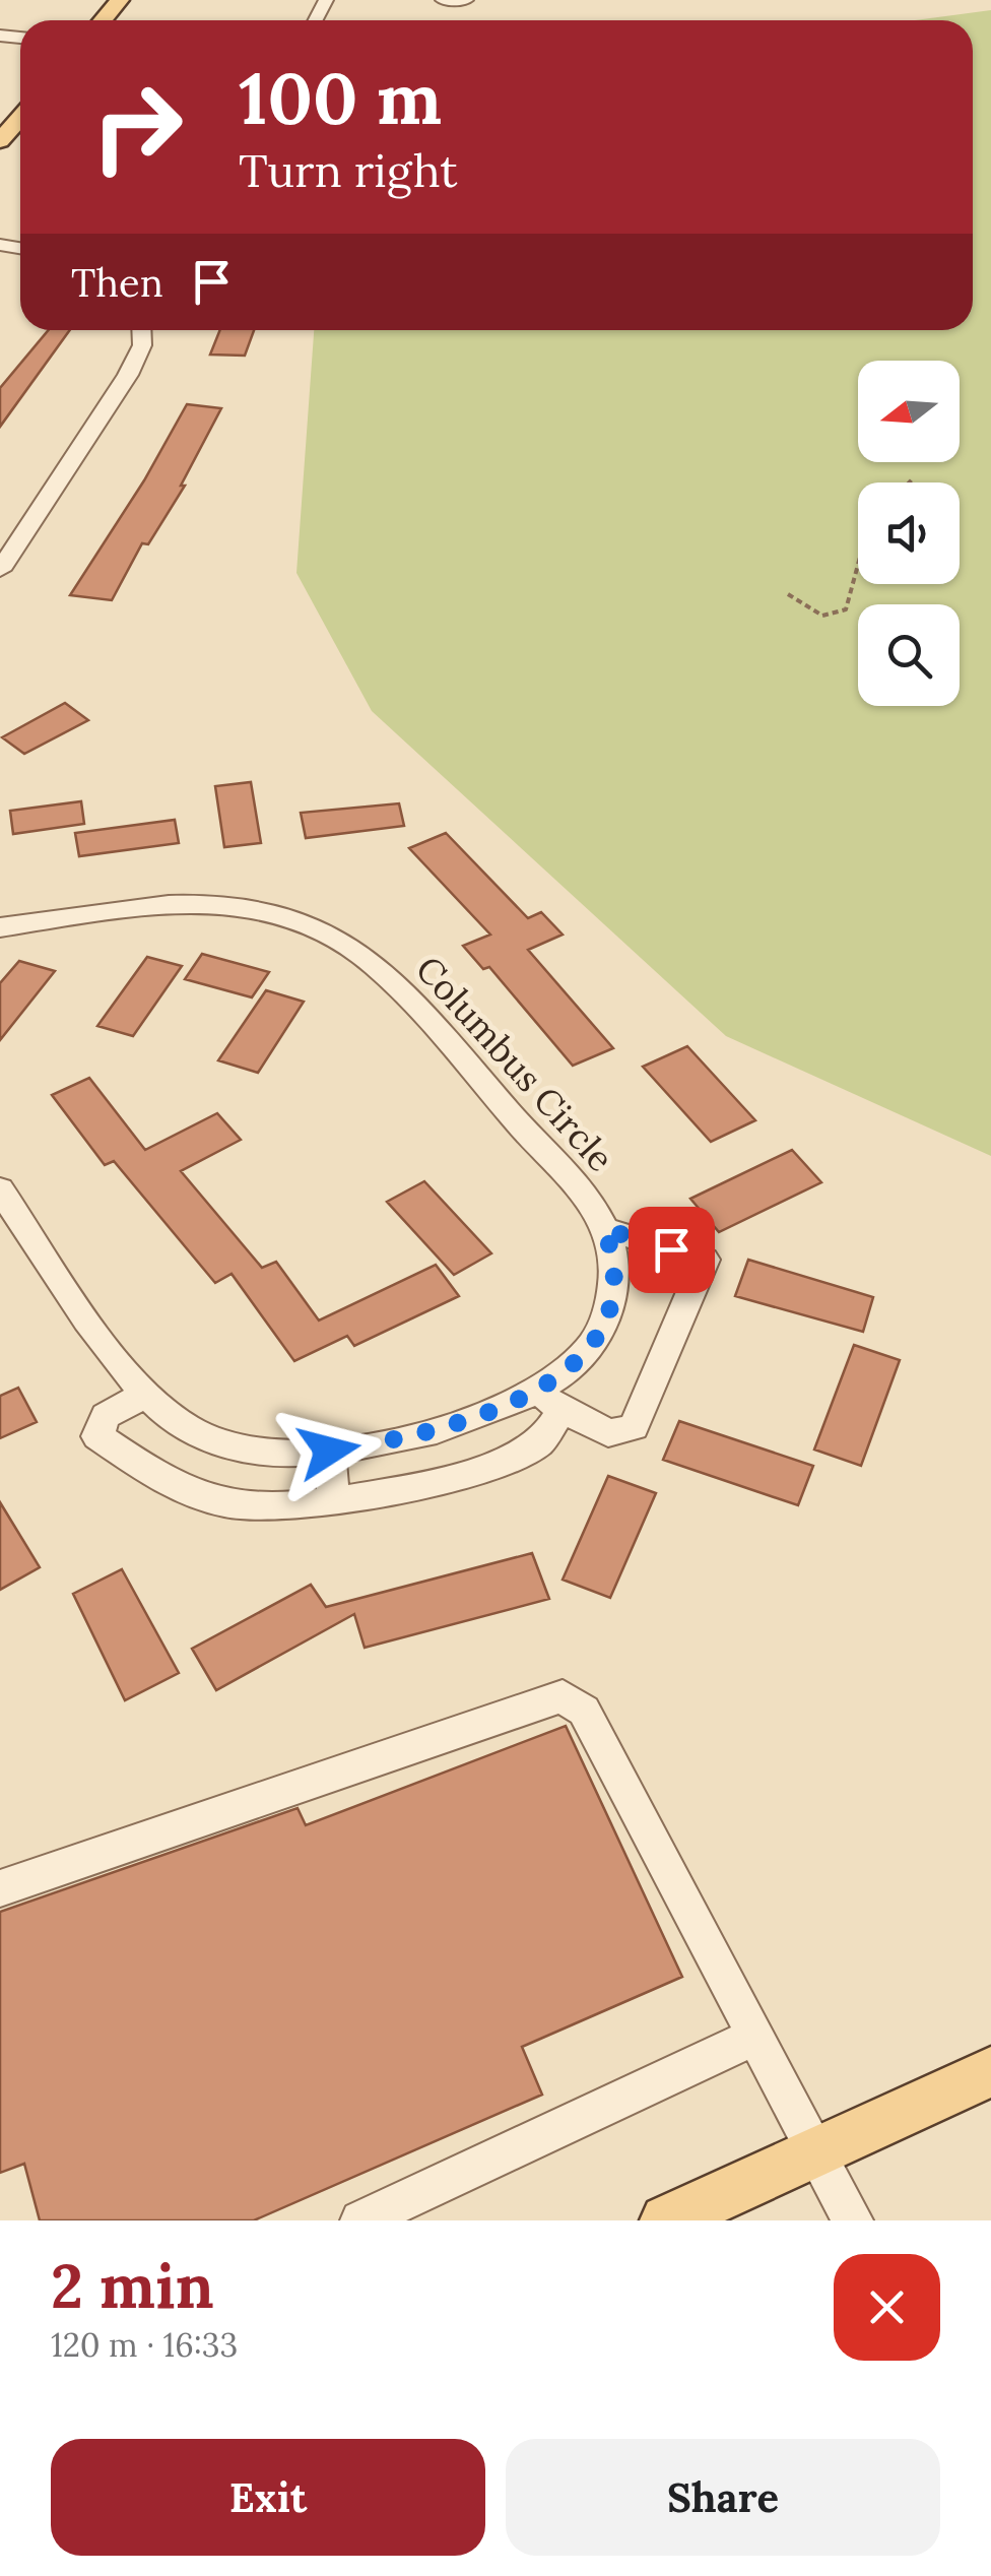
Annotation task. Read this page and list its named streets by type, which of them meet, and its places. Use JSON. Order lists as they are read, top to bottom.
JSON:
{
  "streets": {
    "street": ["Columbus Circle"]
  },
  "north": "left",
  "page": {
    "turn": ["100 m", "Turn right"],
    "then": "Then",
    "heading": ["2 min", "120 m · 16:33"],
    "buttons": ["Exit", "Share"]
  }
}
